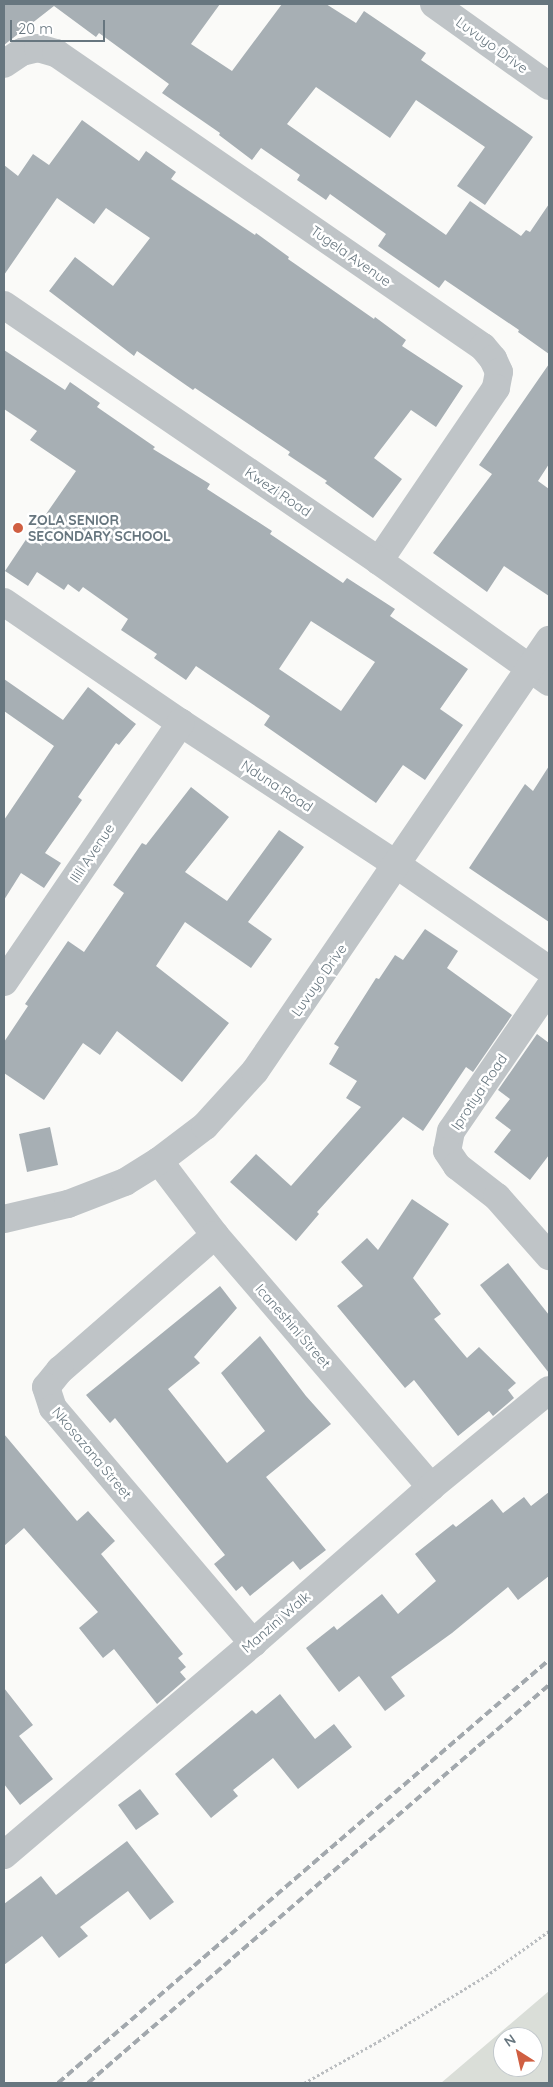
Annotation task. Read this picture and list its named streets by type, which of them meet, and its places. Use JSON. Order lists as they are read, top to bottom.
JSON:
{
  "streets": {
    "street": [
      "Luvuyo Drive",
      "Tugela Avenue",
      "Kwezi Road",
      "Nduna Road",
      "Ilili Avenue",
      "Iprotiya Road",
      "Icaneshini Street",
      "Nkosazana Street",
      "Manzini Walk"
    ]
  },
  "crossings": [
    ["Luvuyo Drive", "Kwezi Road"],
    ["Luvuyo Drive", "Nduna Road"],
    ["Luvuyo Drive", "Icaneshini Street"],
    ["Tugela Avenue", "Kwezi Road"],
    ["Nduna Road", "Ilili Avenue"],
    ["Icaneshini Street", "Nkosazana Street"],
    ["Icaneshini Street", "Manzini Walk"],
    ["Nkosazana Street", "Manzini Walk"]
  ],
  "places": ["ZOLA SENIOR SECONDARY SCHOOL"],
  "scale_bar": "20 m",
  "north": "top left"
}
